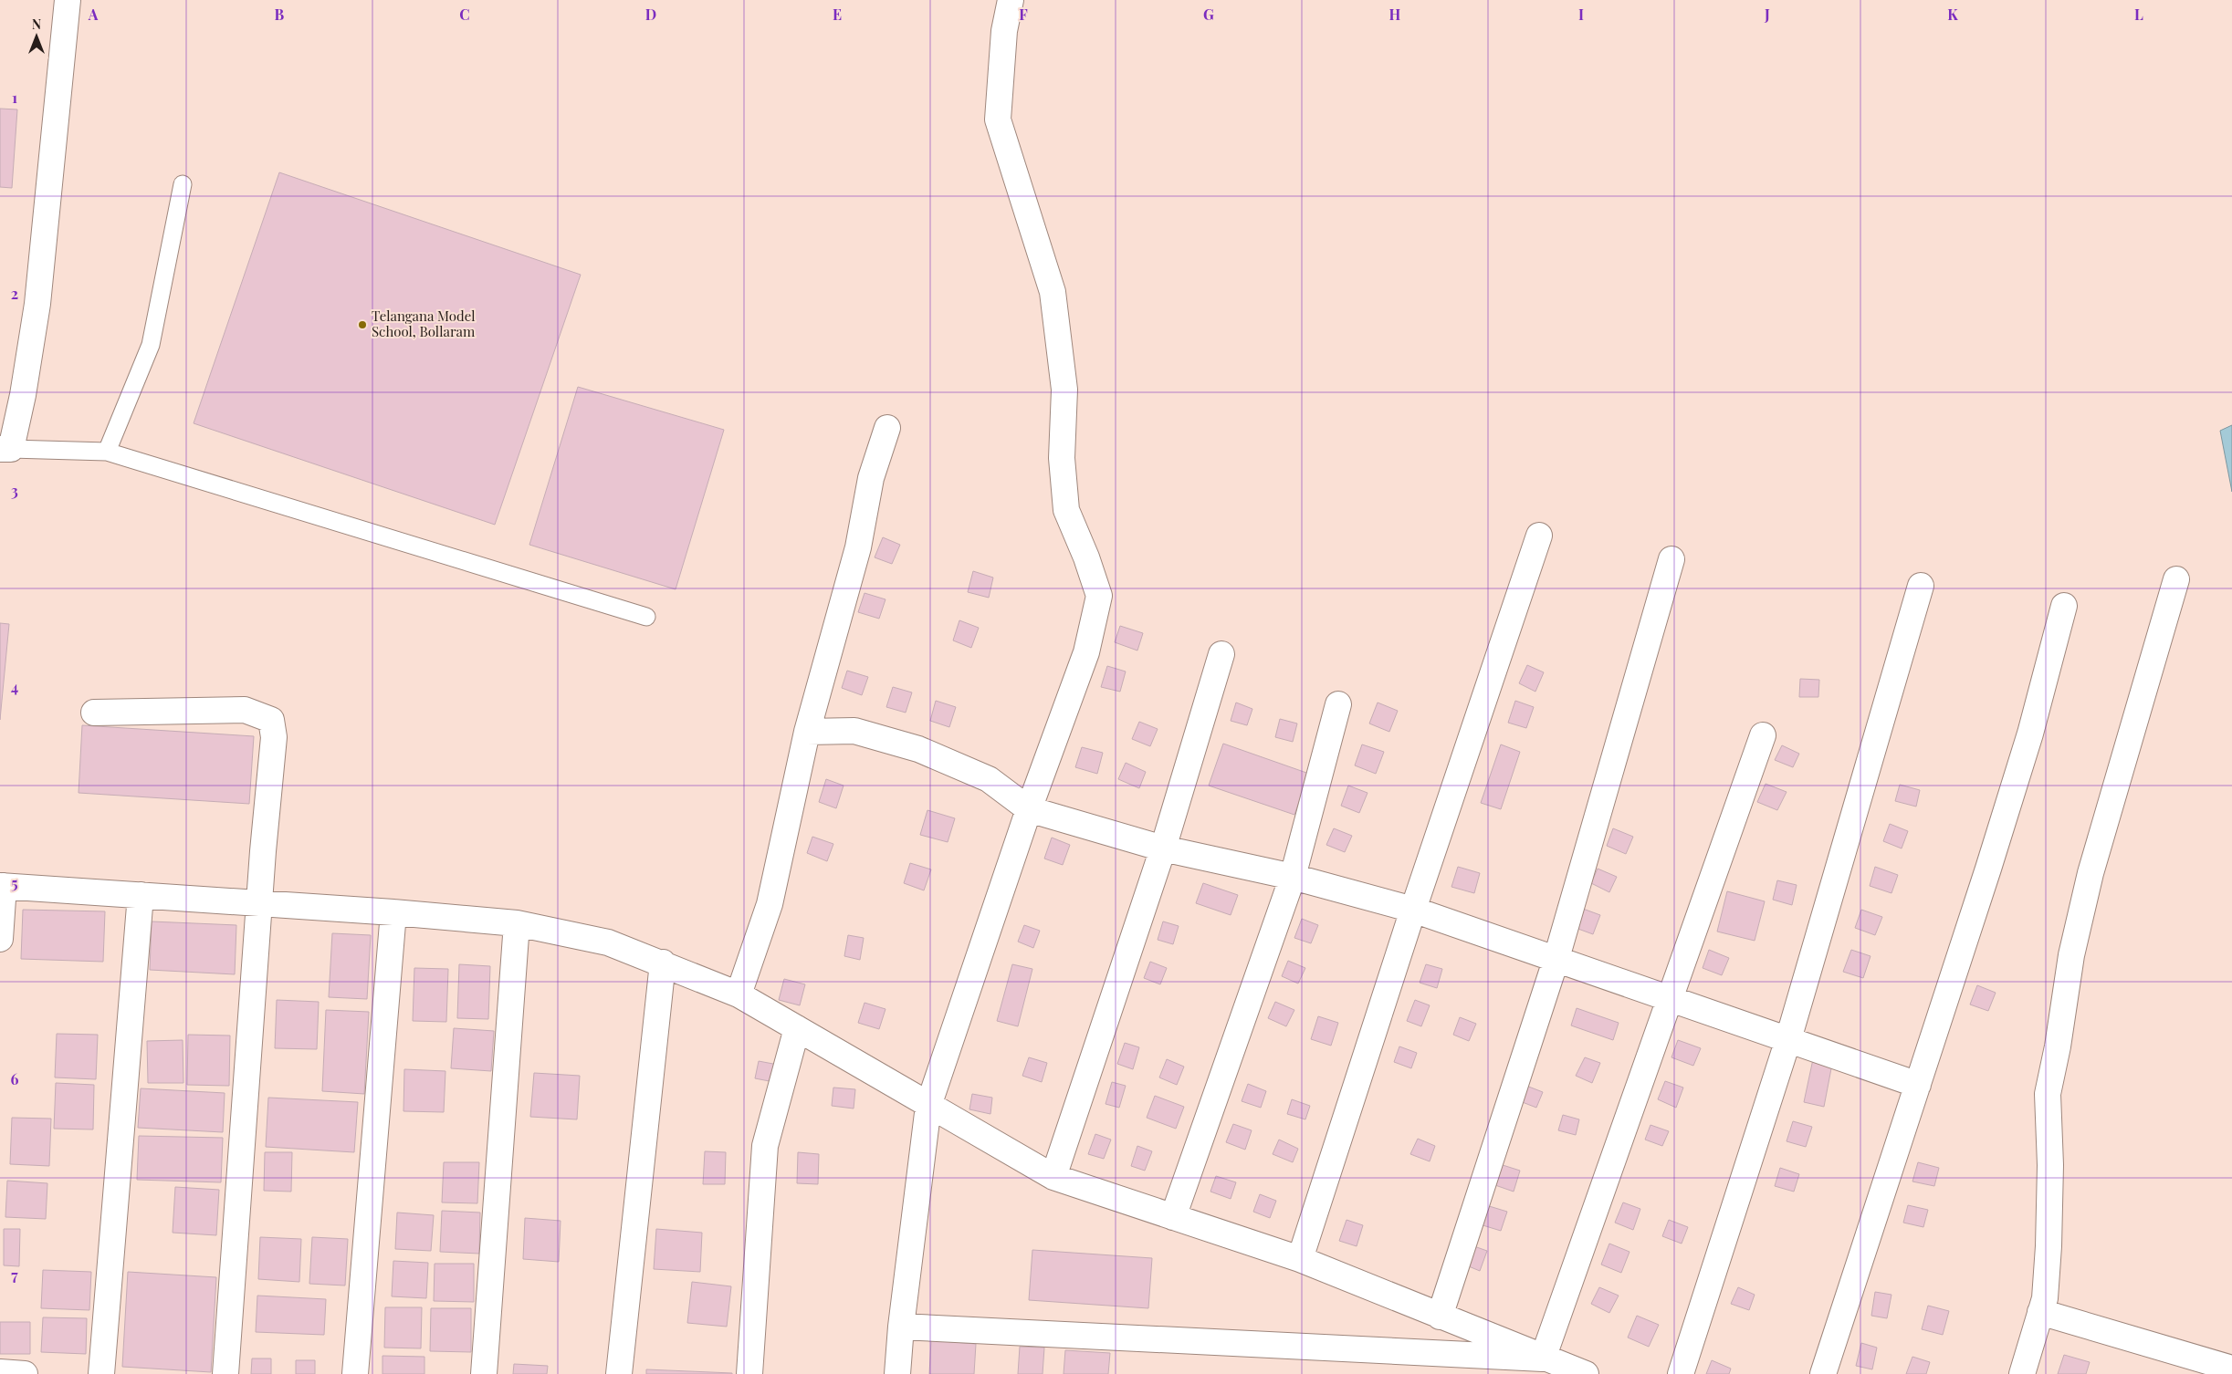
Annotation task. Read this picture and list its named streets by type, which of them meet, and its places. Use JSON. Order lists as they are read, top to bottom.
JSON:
{
  "places": ["Telangana Model School, Bollaram"],
  "north": "top",
  "grid": {
    "columns": [
      "A",
      "B",
      "C",
      "D",
      "E",
      "F",
      "G",
      "H",
      "I",
      "J",
      "K",
      "L"
    ],
    "rows": [
      "1",
      "2",
      "3",
      "4",
      "5",
      "6",
      "7"
    ]
  }
}
